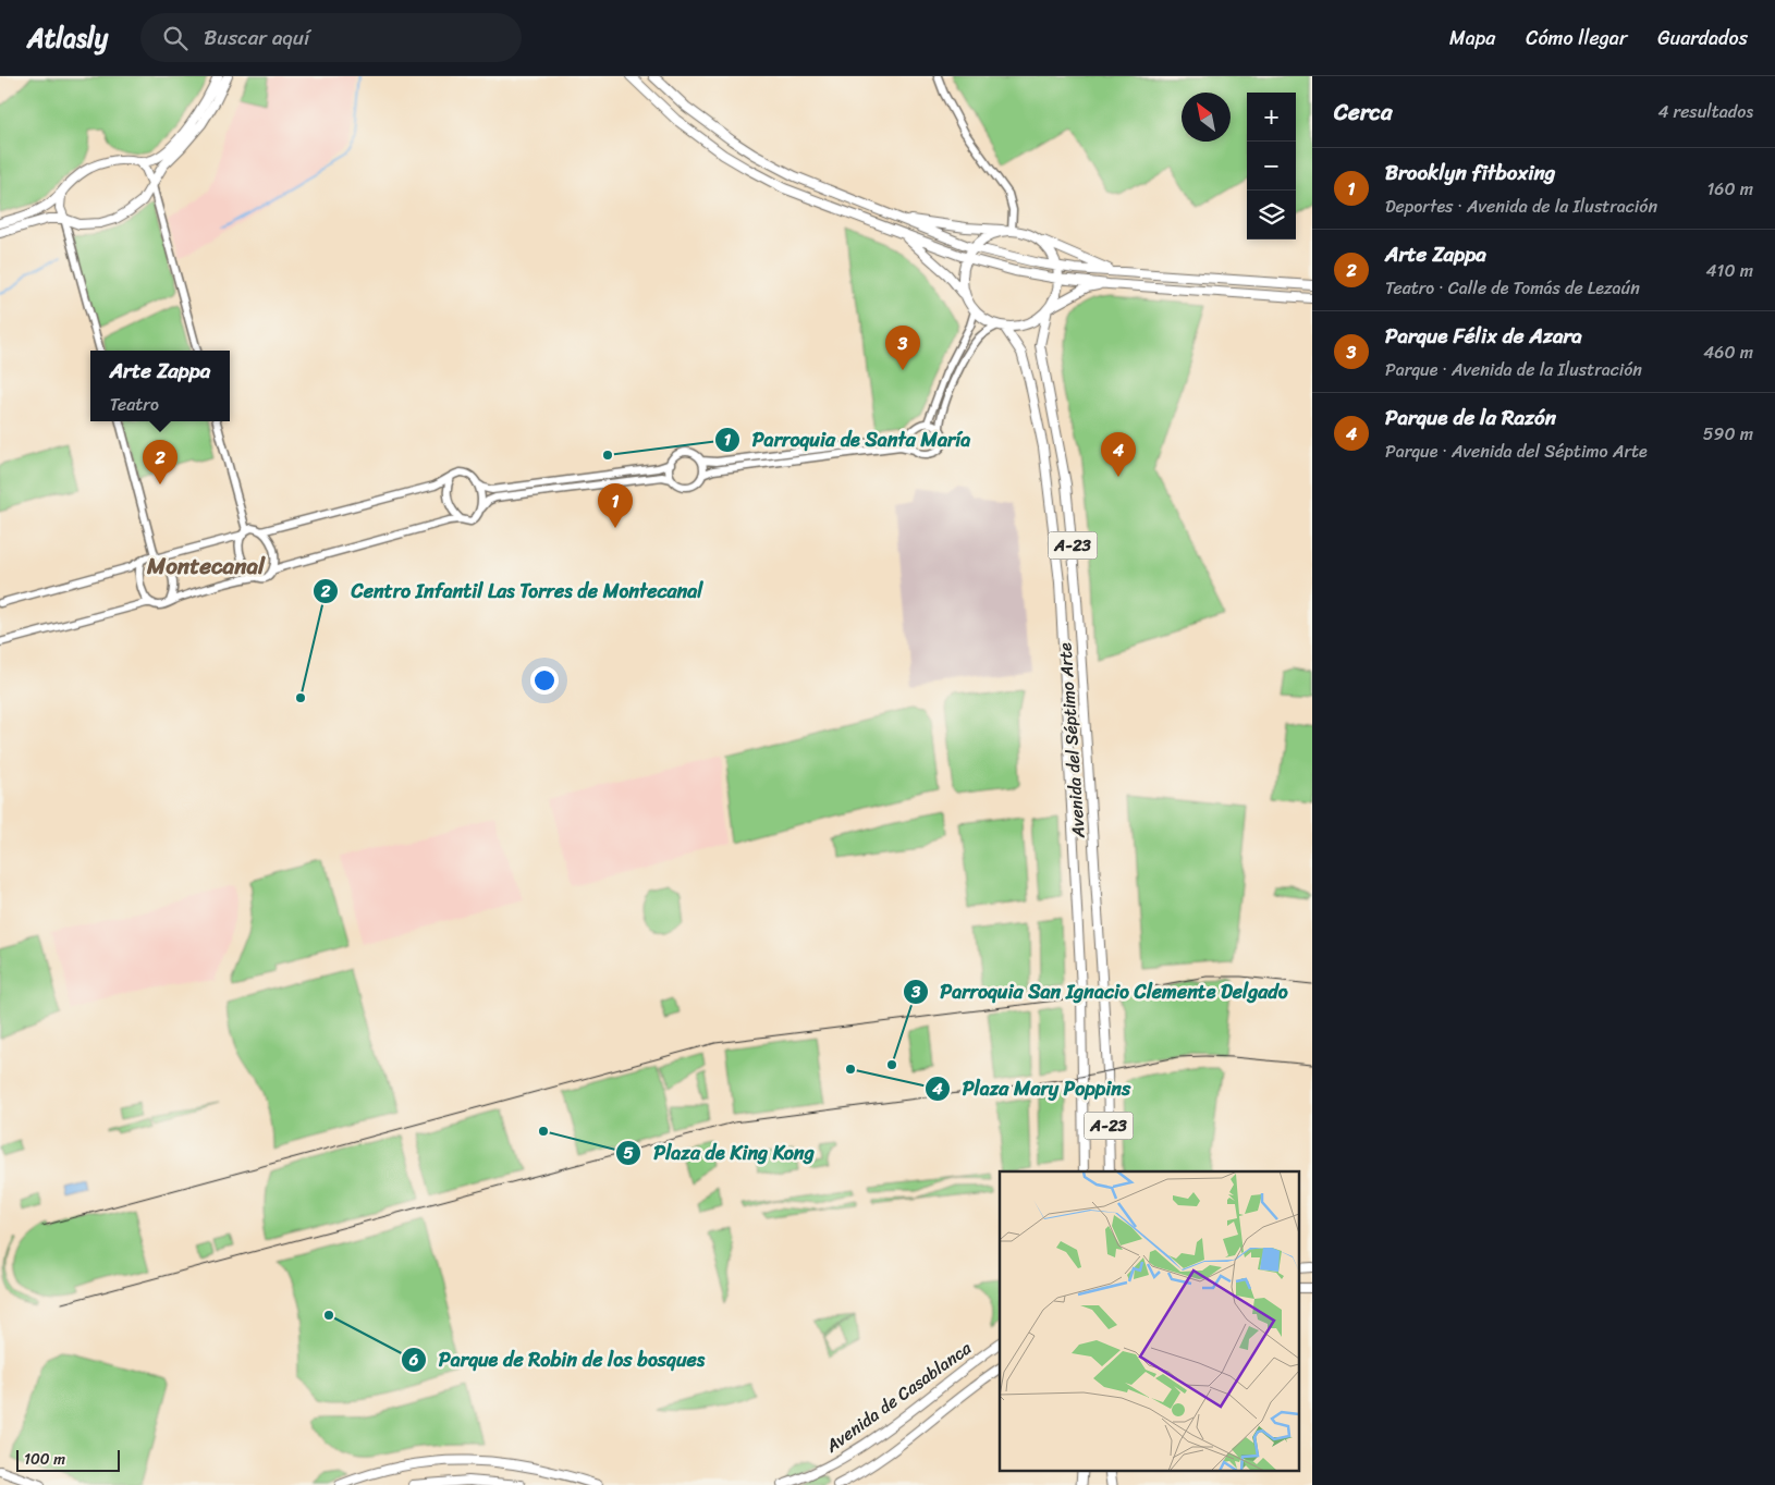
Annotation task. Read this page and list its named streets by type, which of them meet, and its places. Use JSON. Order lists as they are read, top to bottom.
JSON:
{
  "streets": {
    "main road": ["A-23", "Avenida del Séptimo Arte", "Avenida de Casablanca"]
  },
  "districts": ["Montecanal"],
  "places": [
    "Parroquia de Santa María",
    "Centro Infantil Las Torres de Montecanal",
    "Parroquia San Ignacio Clemente Delgado",
    "Plaza Mary Poppins",
    "Plaza de King Kong",
    "Parque de Robin de los bosques"
  ],
  "scale_bar": "100 m",
  "north": "top left",
  "page": {
    "header": "Atlasly",
    "search": "Buscar aquí",
    "nav": ["Mapa", "Cómo llegar", "Guardados"],
    "heading": ["Cerca", "4 resultados"],
    "map_buttons": ["+", "−"],
    "list": [
      {
        "mark": "1",
        "name": "Brooklyn fitboxing",
        "note": "Deportes · Avenida de la Ilustración",
        "value": "160 m"
      },
      {
        "mark": "2",
        "name": "Arte Zappa",
        "note": "Teatro · Calle de Tomás de Lezaún",
        "value": "410 m"
      },
      {
        "mark": "3",
        "name": "Parque Félix de Azara",
        "note": "Parque · Avenida de la Ilustración",
        "value": "460 m"
      },
      {
        "mark": "4",
        "name": "Parque de la Razón",
        "note": "Parque · Avenida del Séptimo Arte",
        "value": "590 m"
      }
    ],
    "pins": [
      "3",
      "4",
      "2",
      "1"
    ],
    "popup": ["Arte Zappa", "Teatro"],
    "scale": "100 m"
  }
}
